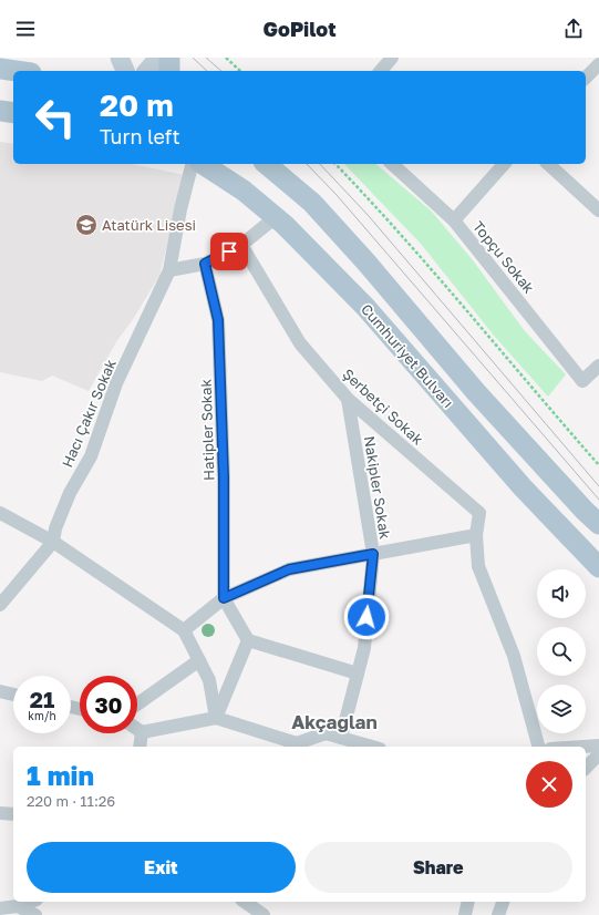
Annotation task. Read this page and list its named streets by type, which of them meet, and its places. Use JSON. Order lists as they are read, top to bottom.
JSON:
{
  "streets": {
    "main road": ["Cumhuriyet Bulvarı"],
    "street": [
      "Topçu Sokak",
      "Şerbetçi Sokak",
      "Hacı Çakır Sokak",
      "Hatipler Sokak",
      "Nakipler Sokak"
    ]
  },
  "crossings": [
    ["Şerbetçi Sokak", "Nakipler Sokak"]
  ],
  "districts": ["Akçağlan"],
  "places": {
    "school or university": ["Atatürk Lisesi"]
  },
  "page": {
    "header": "GoPilot",
    "turn": ["20 m", "Turn left"],
    "speed": "21 km/h",
    "limit": "30",
    "heading": ["1 min", "220 m · 11:26"],
    "buttons": ["Exit", "Share"]
  }
}
